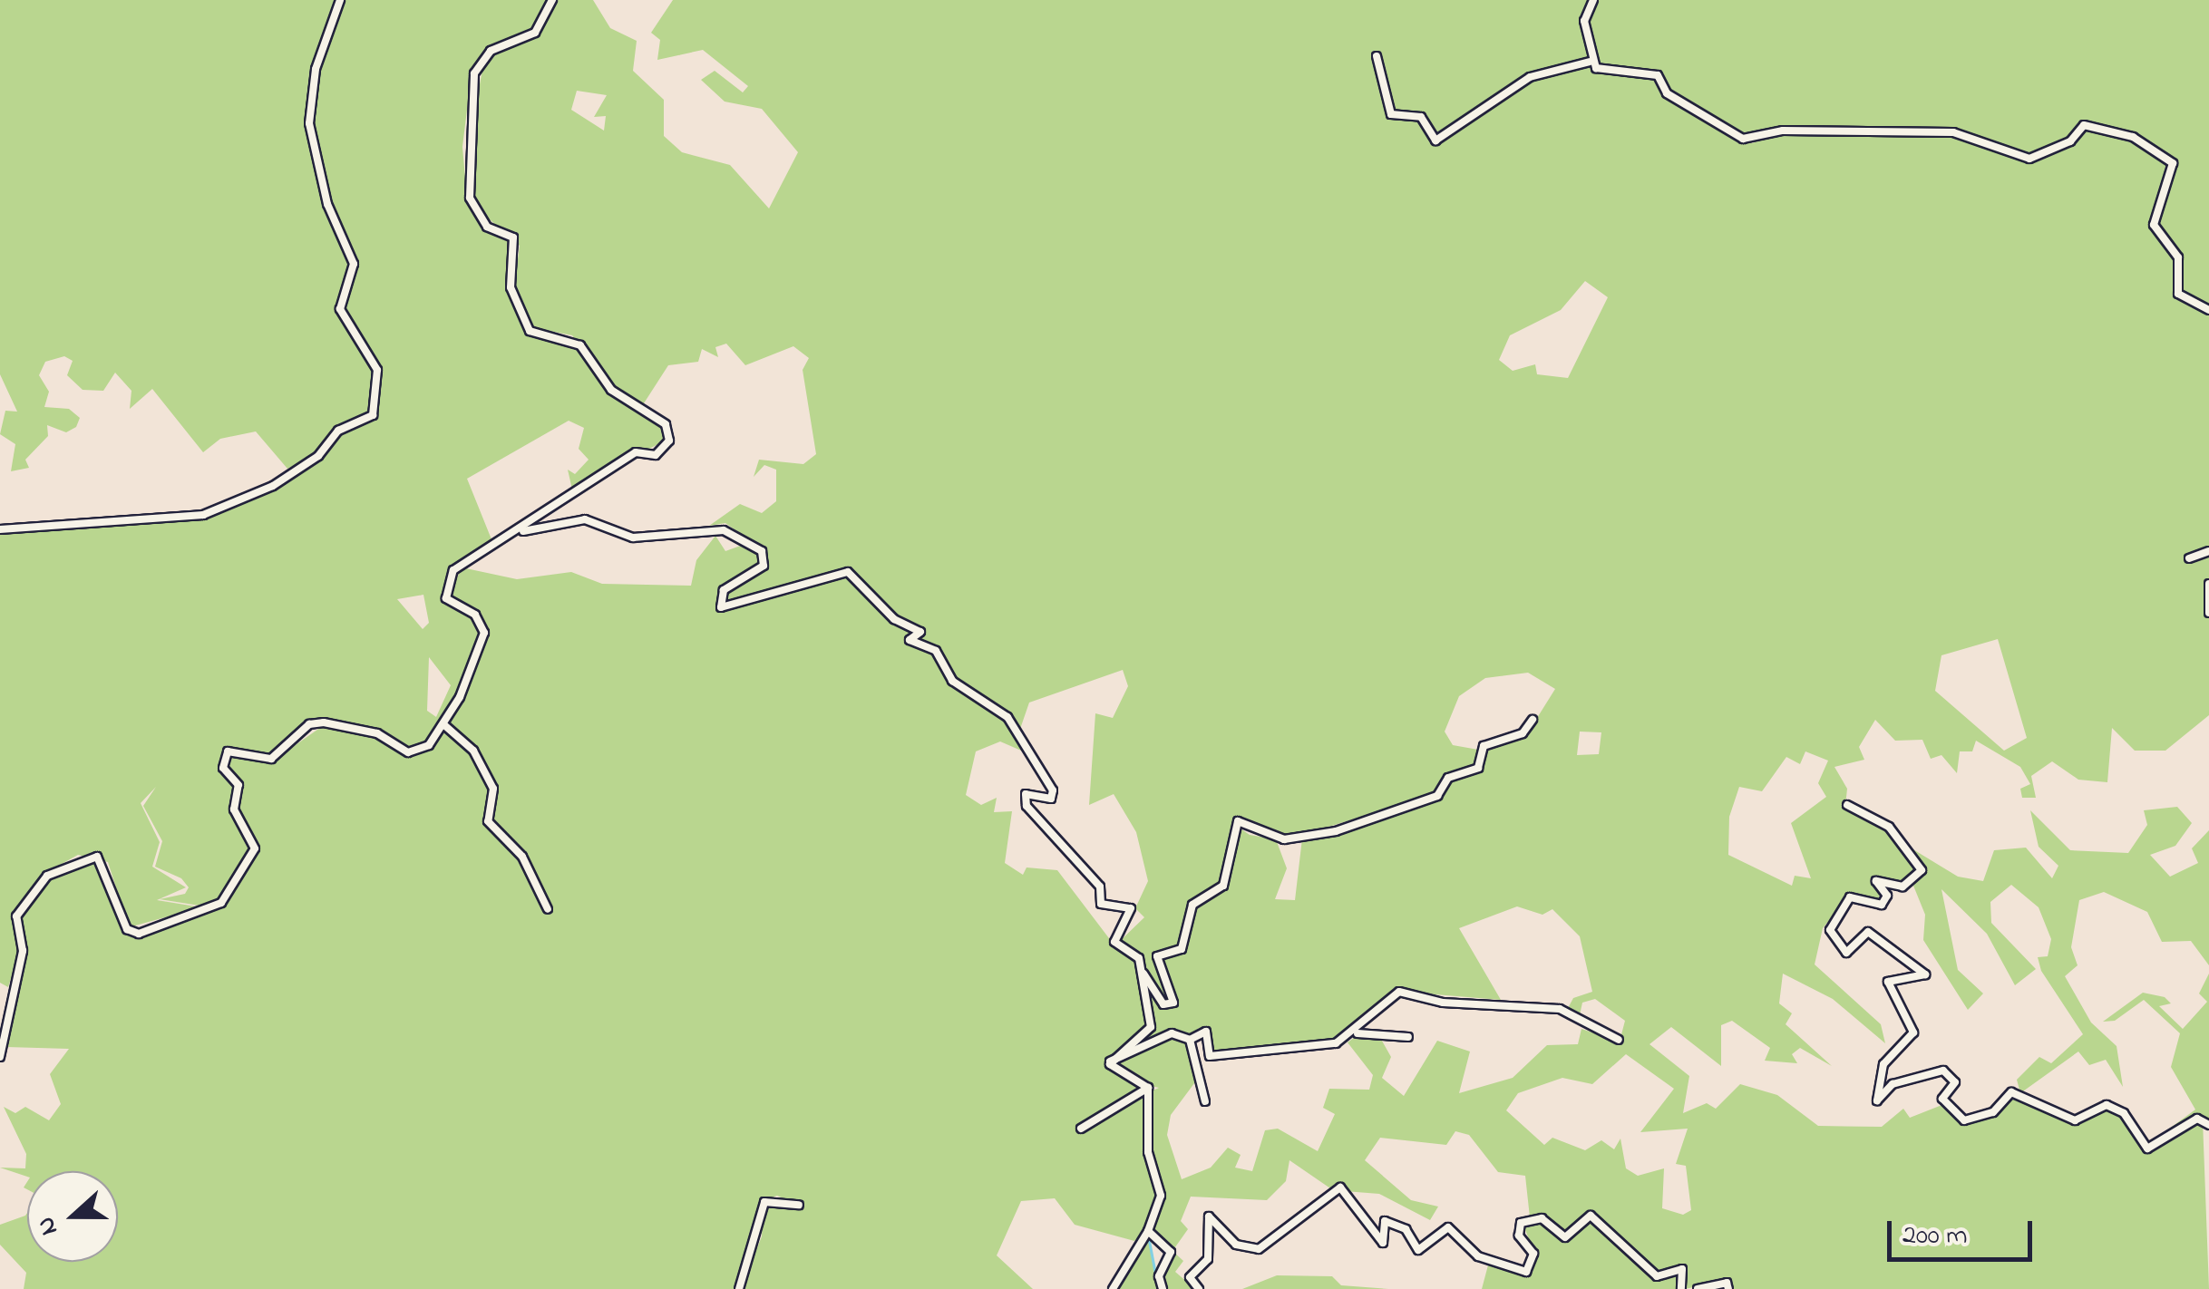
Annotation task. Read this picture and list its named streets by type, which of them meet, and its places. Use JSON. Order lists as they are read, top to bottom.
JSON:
{
  "scale_bar": "200 m",
  "north": "left"
}
